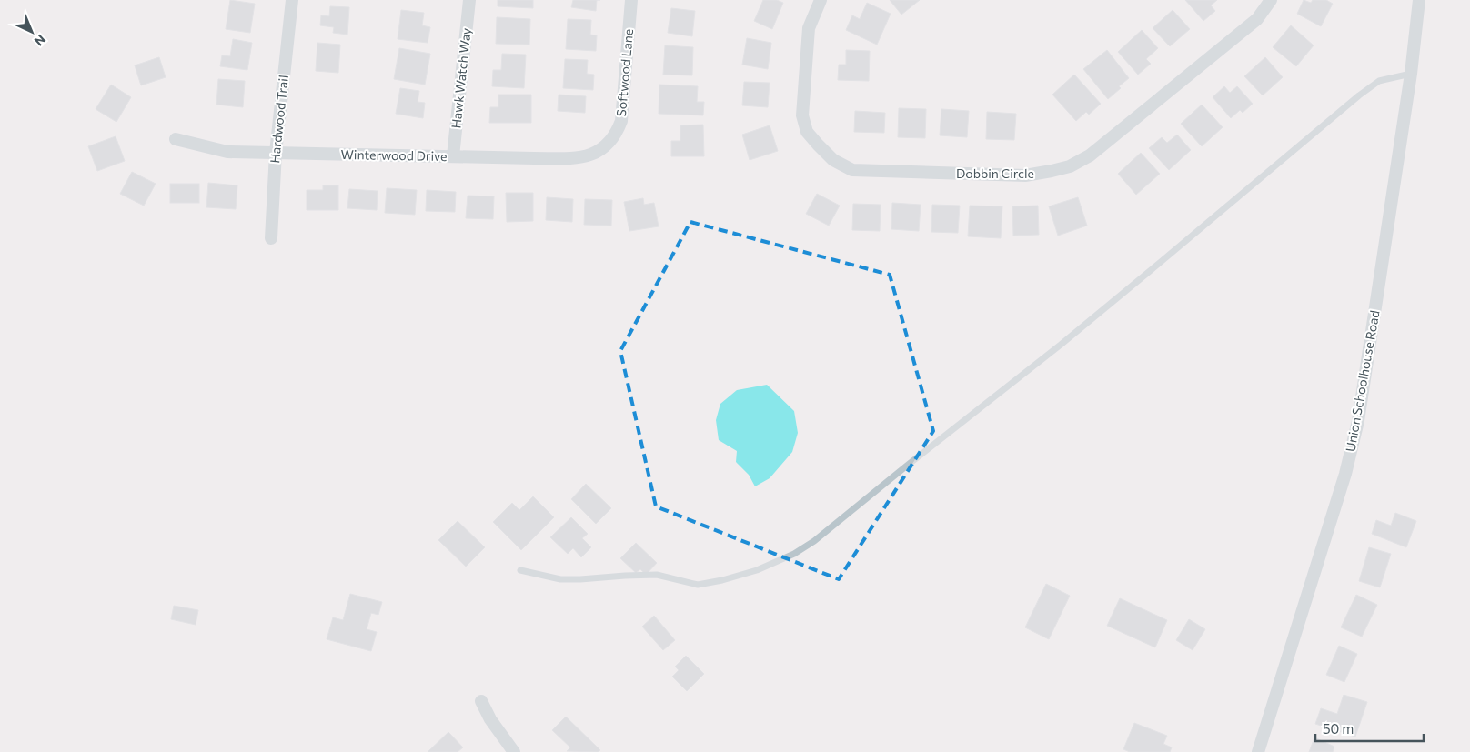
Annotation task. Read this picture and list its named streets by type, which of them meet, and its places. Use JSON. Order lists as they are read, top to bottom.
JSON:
{
  "streets": {
    "street": [
      "Softwood Lane",
      "Hawk Watch Way",
      "Hardwood Trail",
      "Winterwood Drive",
      "Dobbin Circle",
      "Union Schoolhouse Road"
    ]
  },
  "crossings": [
    ["Softwood Lane", "Winterwood Drive"],
    ["Hawk Watch Way", "Winterwood Drive"],
    ["Hardwood Trail", "Winterwood Drive"]
  ],
  "scale_bar": "50 m",
  "north": "bottom right"
}
